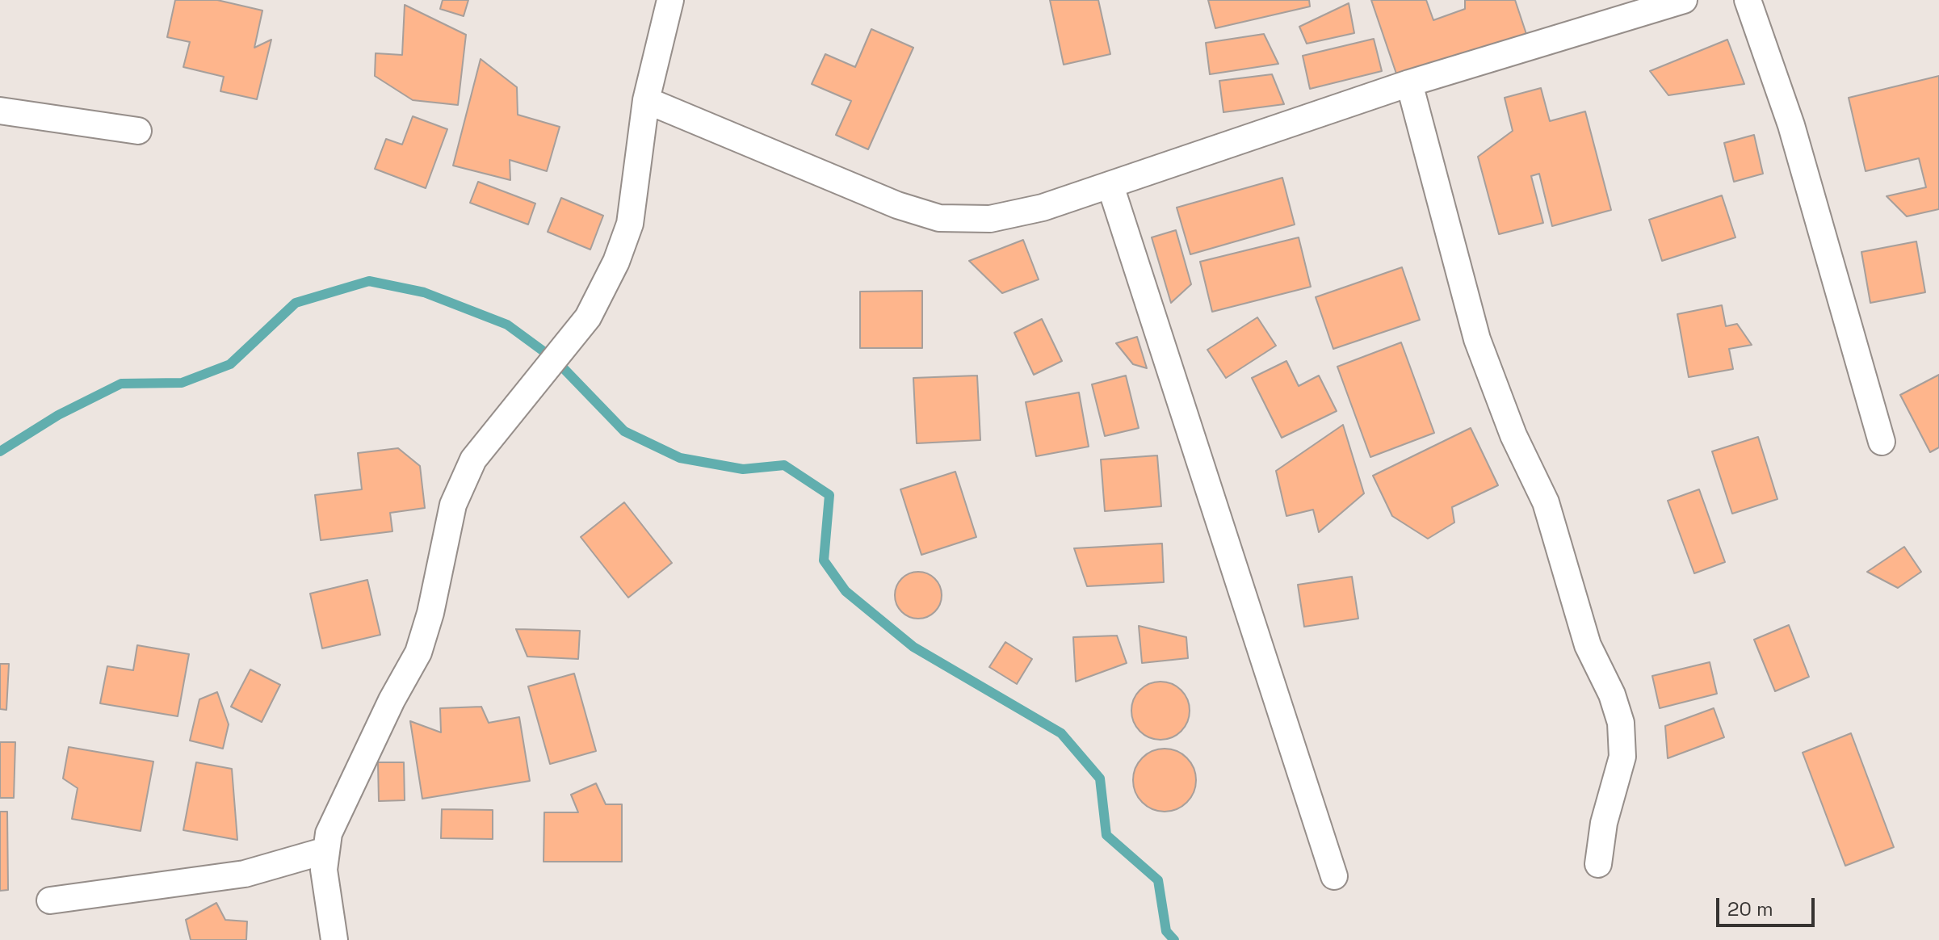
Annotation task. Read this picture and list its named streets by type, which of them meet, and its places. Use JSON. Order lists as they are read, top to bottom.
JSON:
{
  "scale_bar": "20 m"
}
